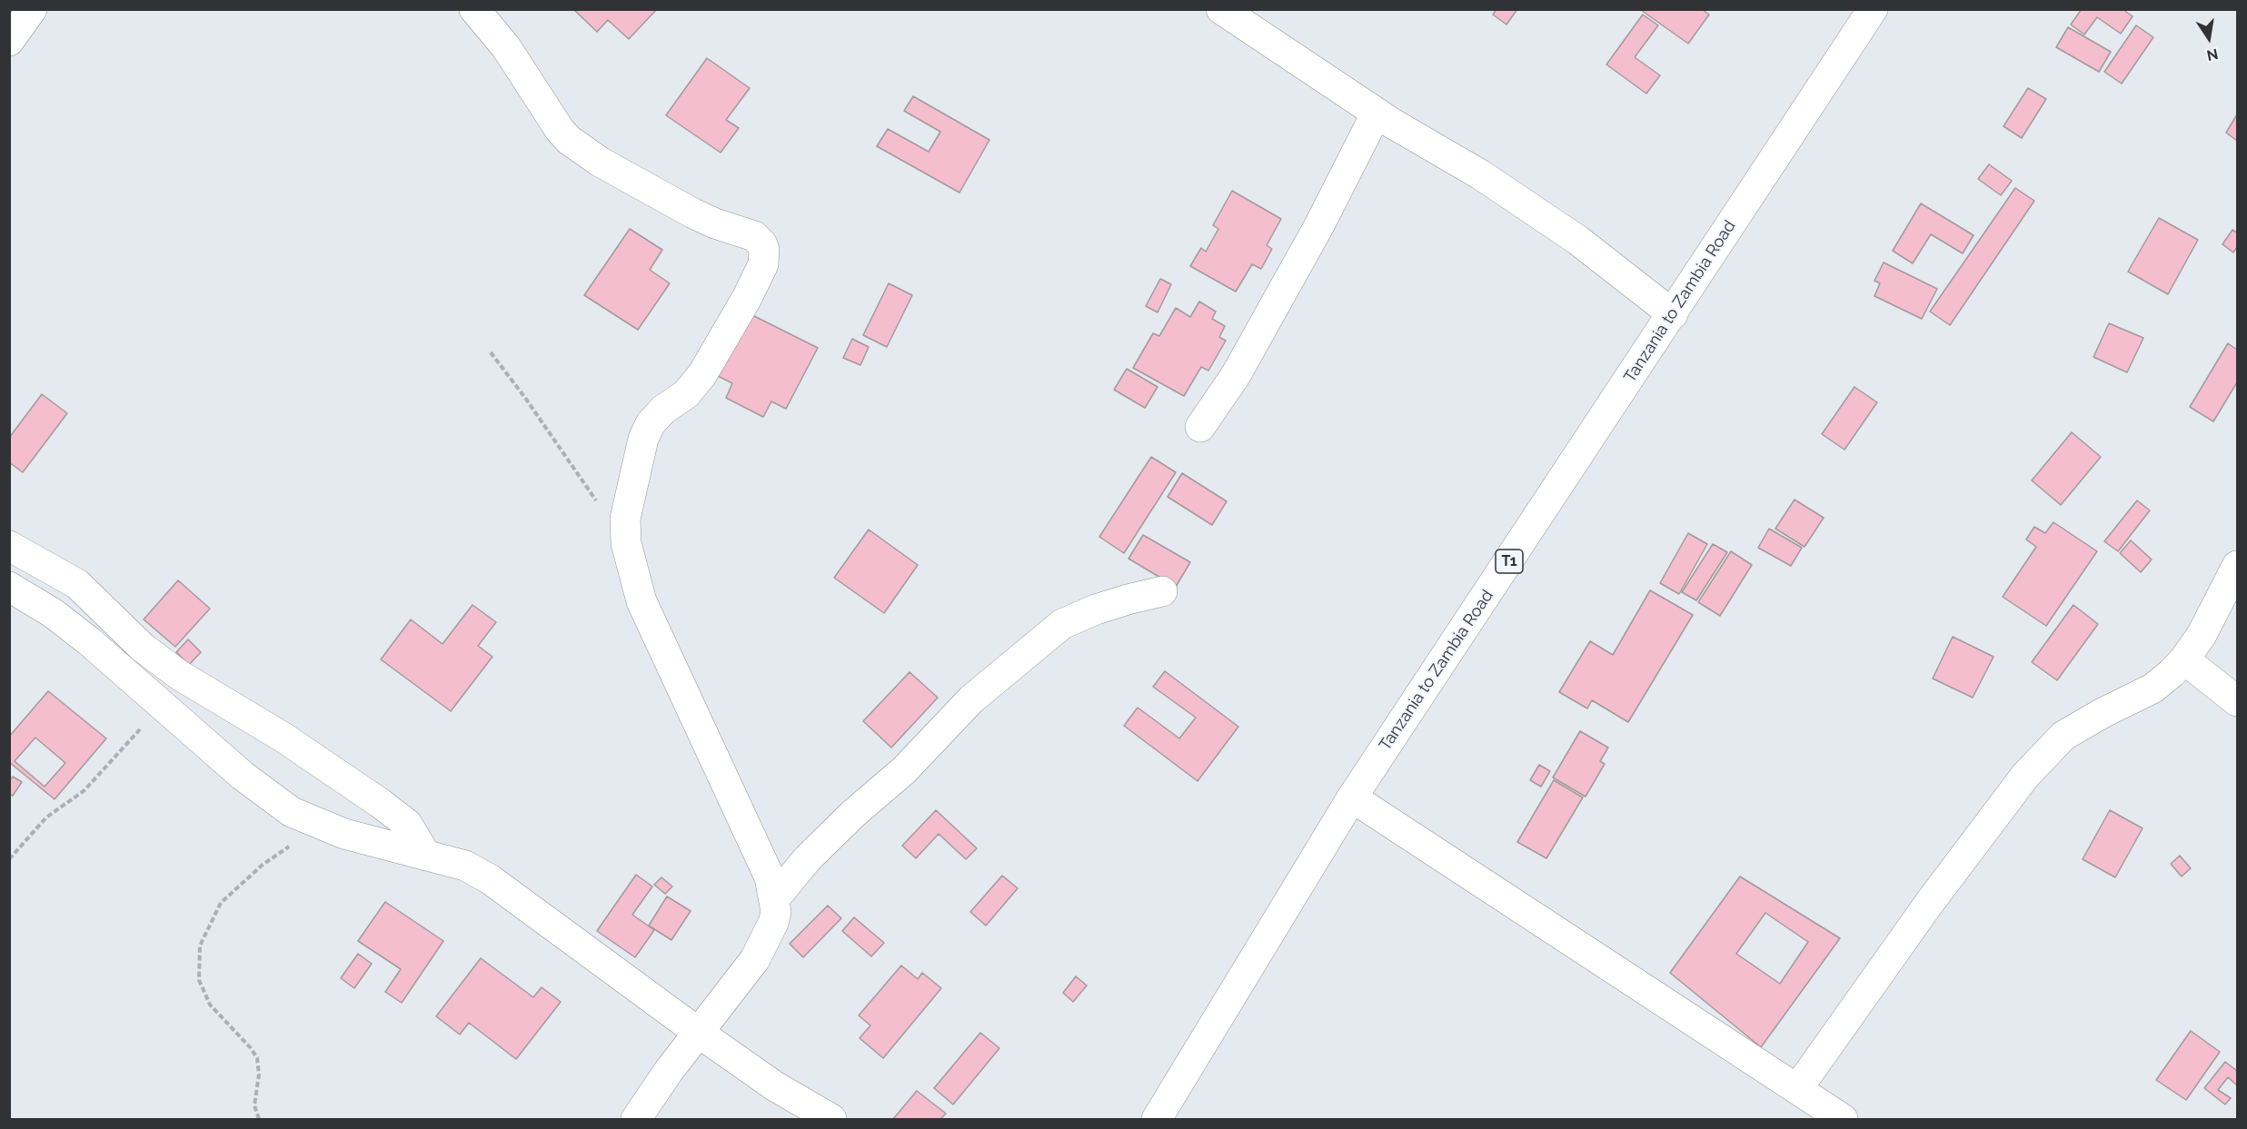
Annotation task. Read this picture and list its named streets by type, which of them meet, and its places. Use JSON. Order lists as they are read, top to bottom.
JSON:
{
  "streets": {
    "main road": ["Tanzania to Zambia Road", "T1"]
  },
  "north": "bottom"
}
